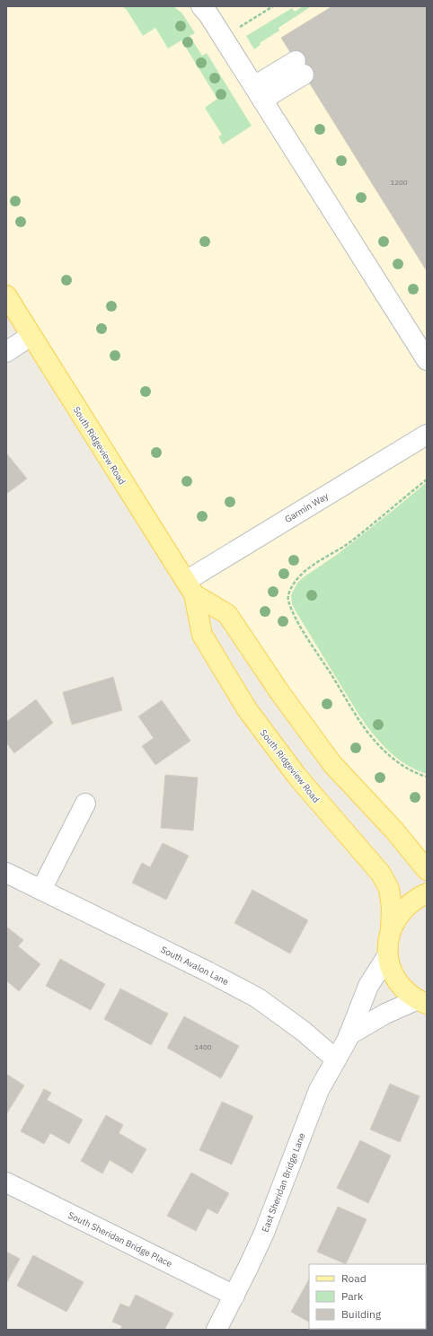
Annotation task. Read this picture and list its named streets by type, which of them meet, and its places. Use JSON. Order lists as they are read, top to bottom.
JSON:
{
  "streets": {
    "main road": ["South Ridgeview Road"],
    "street": [
      "Garmin Way",
      "South Avalon Lane",
      "East Sheridan Bridge Lane",
      "South Sheridan Bridge Place"
    ]
  },
  "crossings": [
    ["South Ridgeview Road", "Garmin Way"],
    ["South Avalon Lane", "East Sheridan Bridge Lane"],
    ["East Sheridan Bridge Lane", "South Sheridan Bridge Place"]
  ],
  "house_numbers": ["1200", "1400"],
  "legend": ["Road", "Park", "Building"]
}
